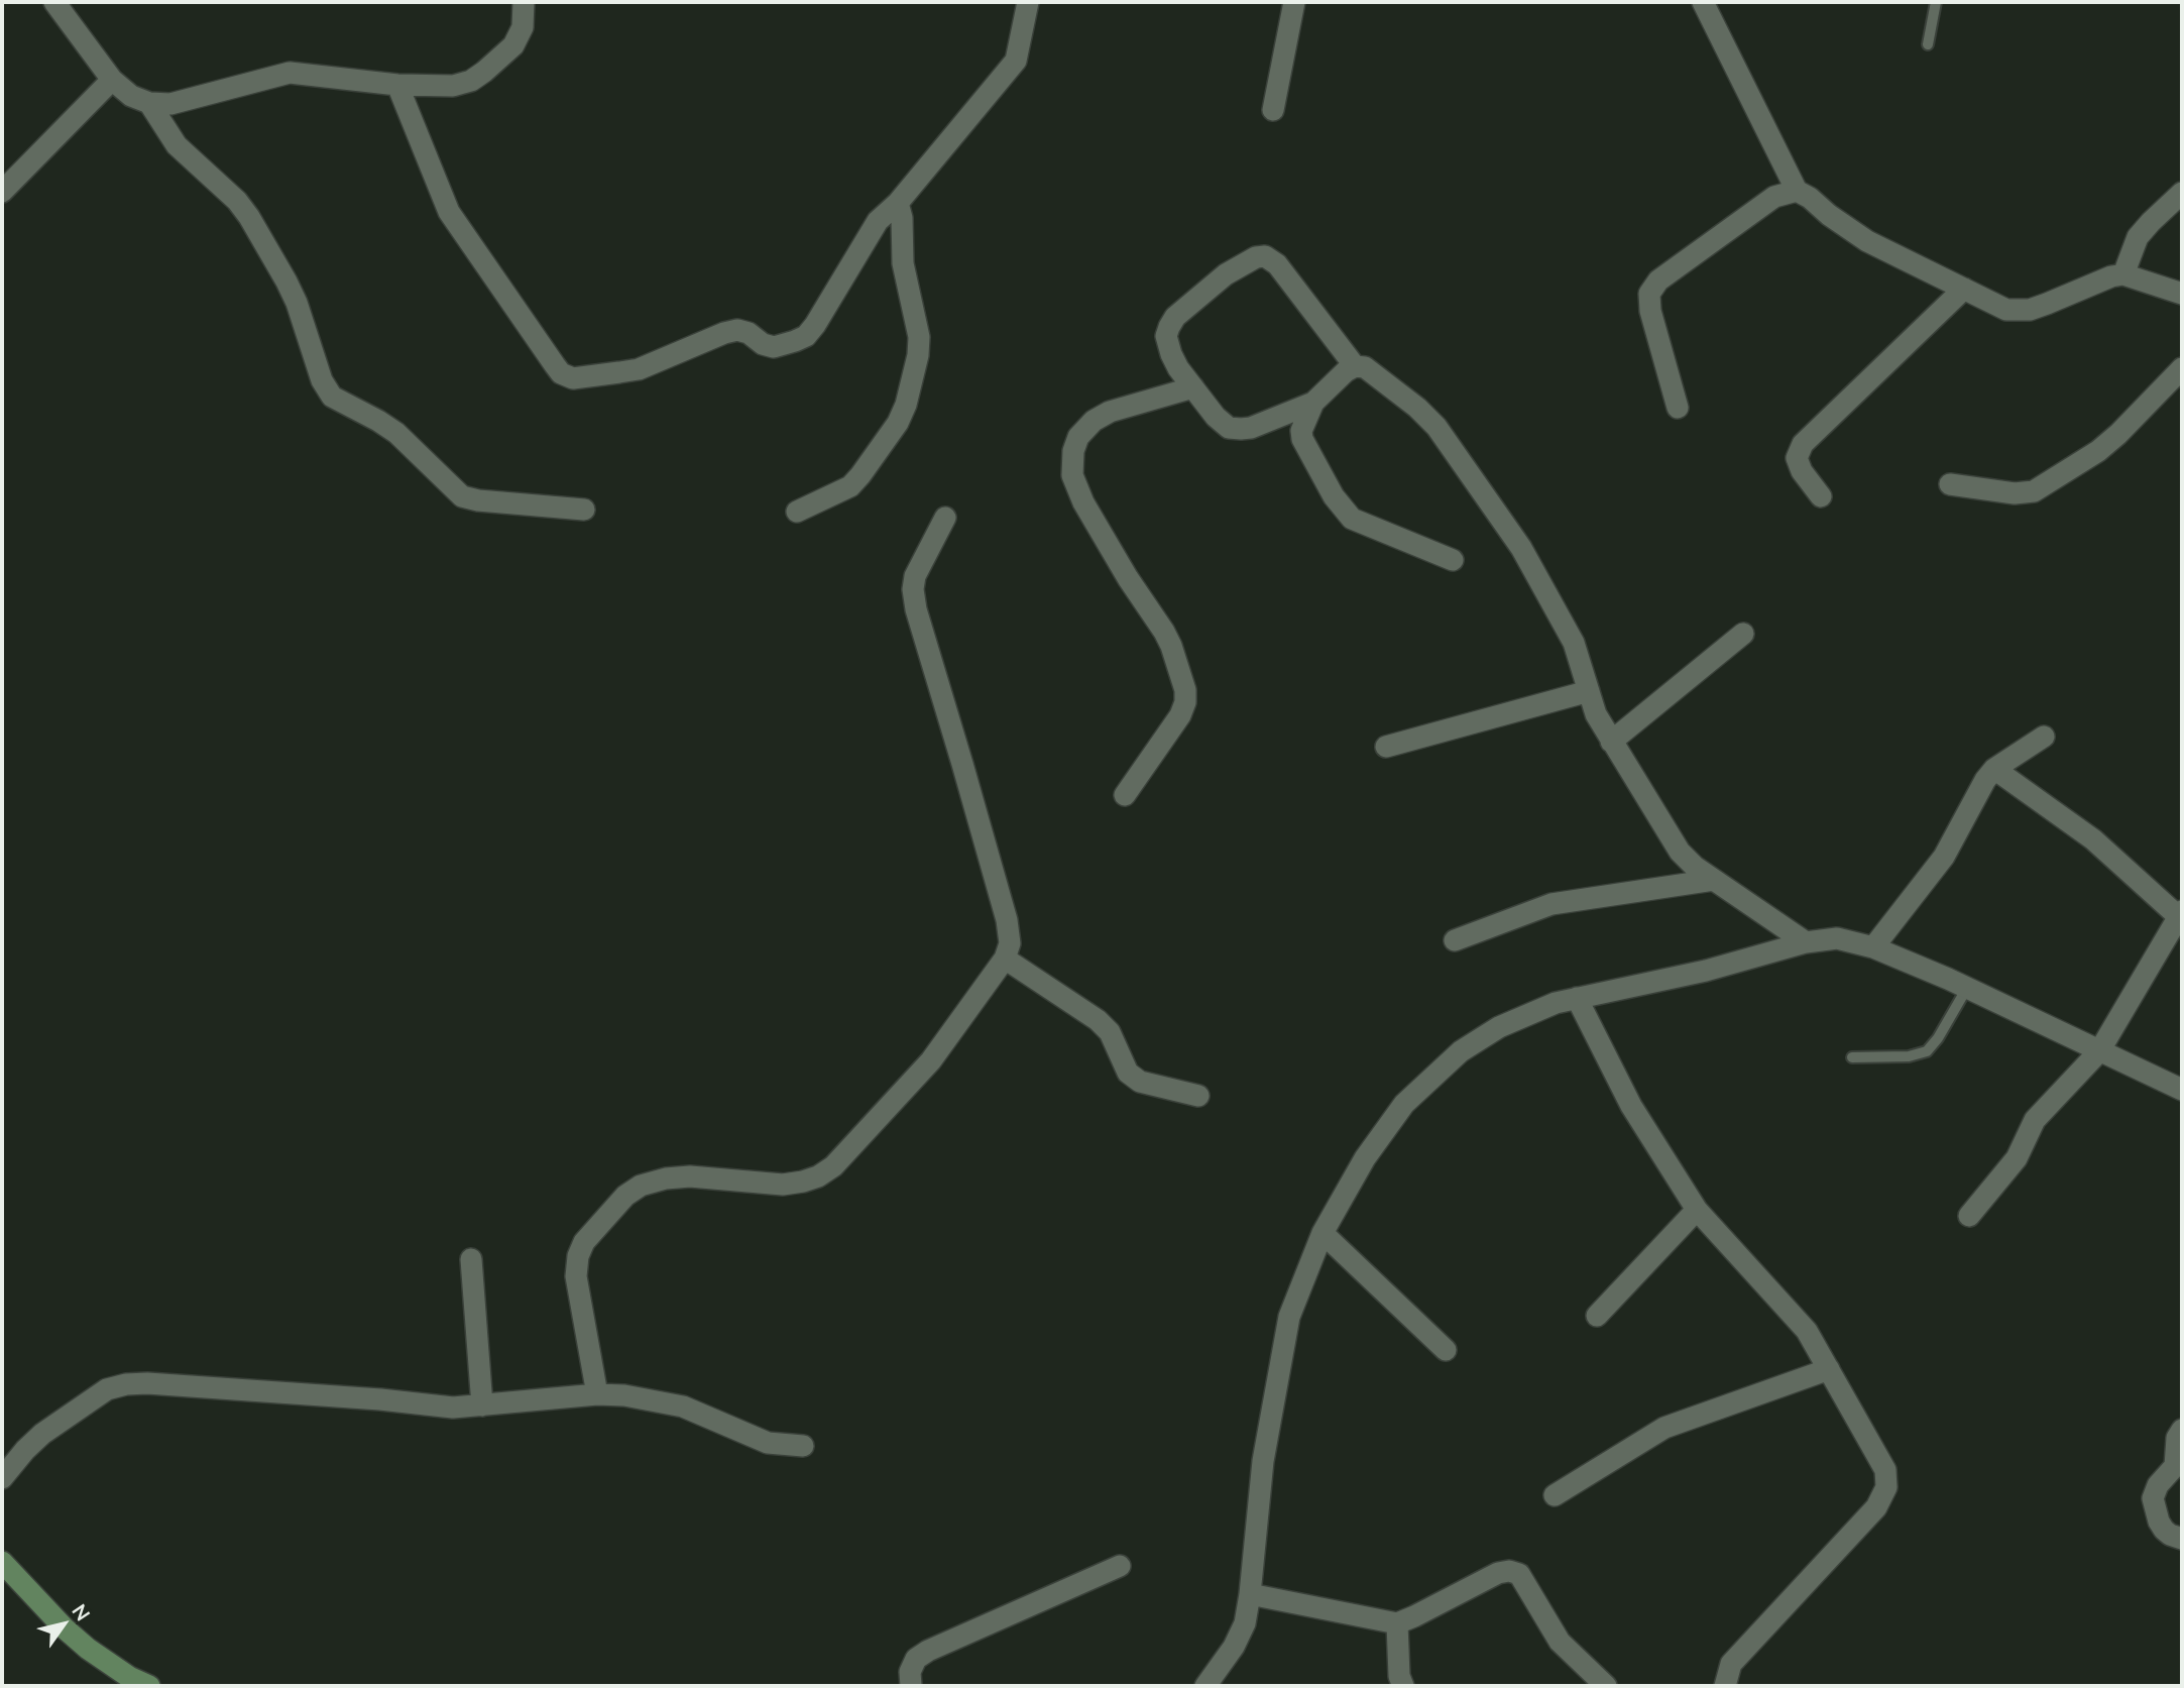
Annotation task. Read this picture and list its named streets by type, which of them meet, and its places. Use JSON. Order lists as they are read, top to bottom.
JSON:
{
  "north": "top right"
}
